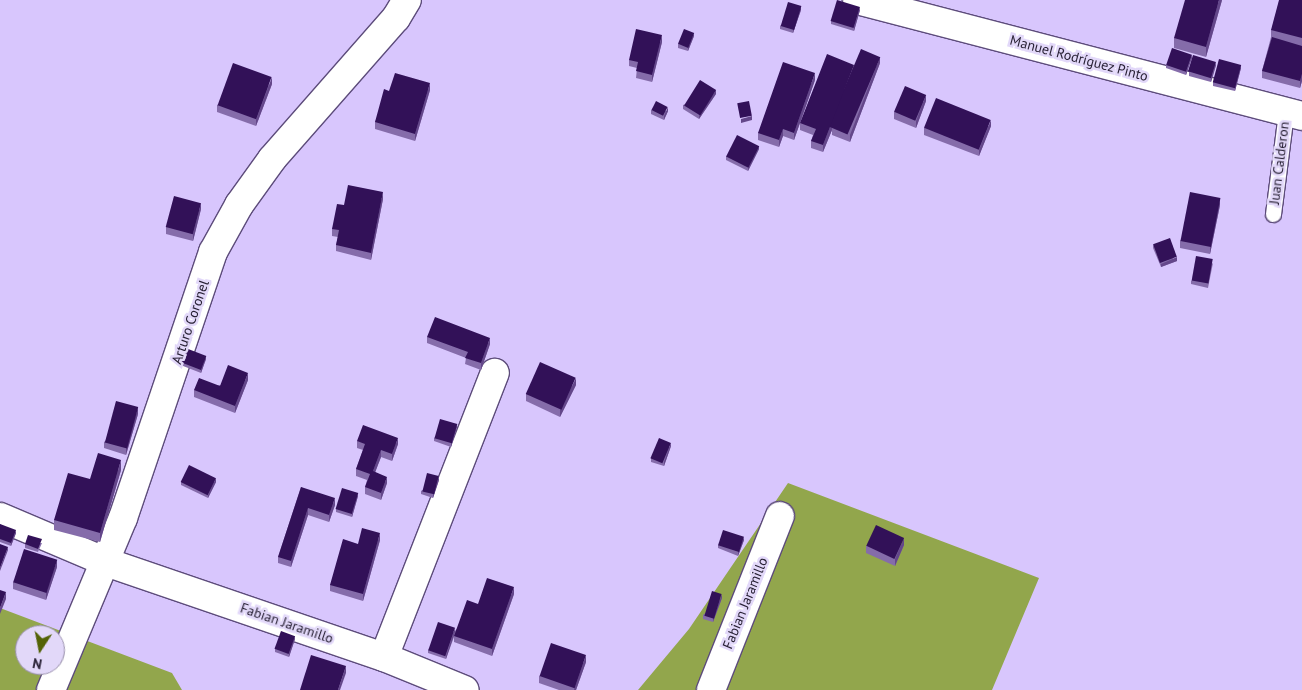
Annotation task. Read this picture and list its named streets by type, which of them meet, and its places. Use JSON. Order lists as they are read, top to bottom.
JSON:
{
  "streets": {
    "street": ["Manuel Rodríguez Pinto", "Arturo Coronel", "Fabian Jaramillo"],
    "lane": ["Juan Calderon"]
  },
  "crossings": [
    ["Manuel Rodríguez Pinto", "Juan Calderon"],
    ["Arturo Coronel", "Fabian Jaramillo"]
  ],
  "north": "bottom"
}
